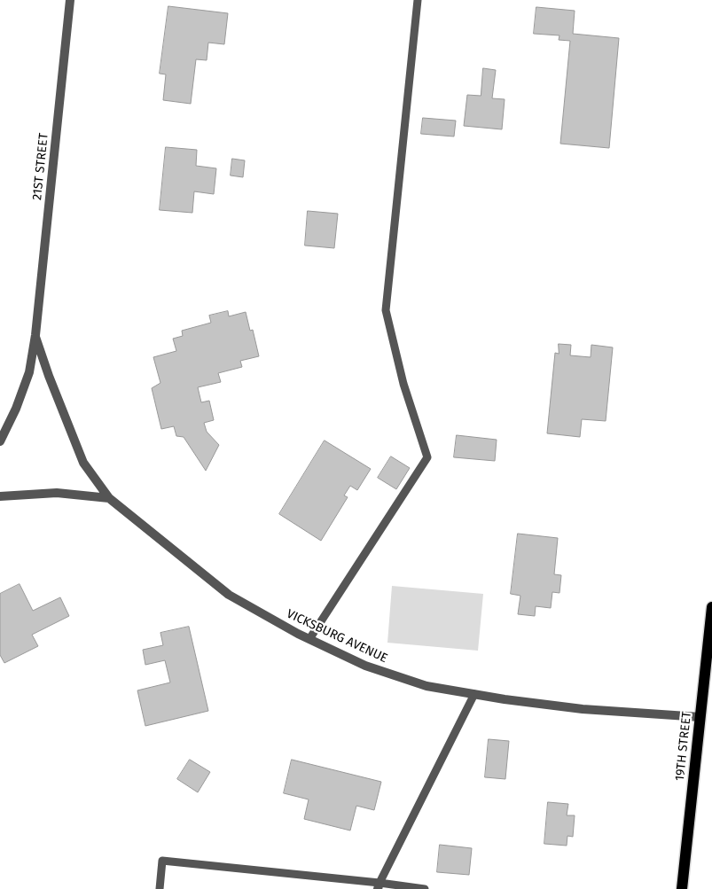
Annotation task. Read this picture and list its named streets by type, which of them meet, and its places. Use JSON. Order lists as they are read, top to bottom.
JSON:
{
  "streets": {
    "main road": ["19TH STREET"],
    "street": ["21ST STREET", "VICKSBURG AVENUE"]
  },
  "crossings": [
    ["21ST STREET", "VICKSBURG AVENUE"],
    ["VICKSBURG AVENUE", "19TH STREET"]
  ]
}
